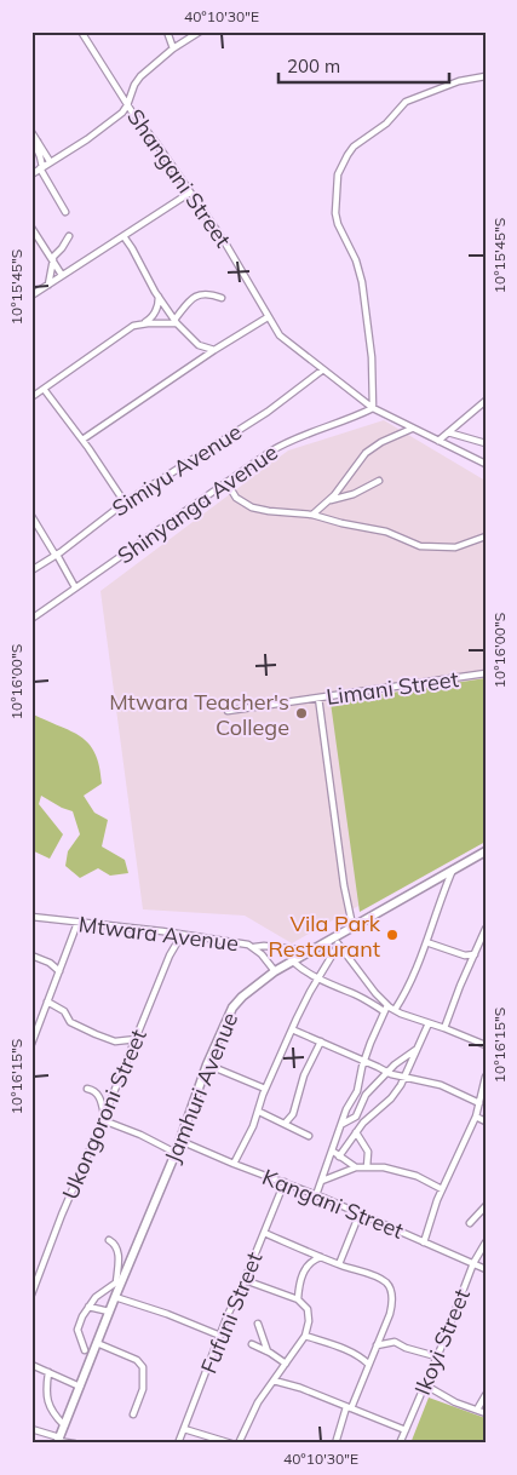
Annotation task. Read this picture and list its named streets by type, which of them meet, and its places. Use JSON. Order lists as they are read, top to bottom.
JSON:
{
  "streets": {
    "street": [
      "Shangani Street",
      "Simiyu Avenue",
      "Shinyanga Avenue",
      "Limani Street",
      "Mtwara Avenue",
      "Jamhuri Avenue",
      "Ukongoroni Street",
      "Kangani Street",
      "Fufuni Street",
      "Ikoyi Street"
    ]
  },
  "crossings": [
    ["Shangani Street", "Simiyu Avenue"],
    ["Shangani Street", "Shinyanga Avenue"],
    ["Mtwara Avenue", "Jamhuri Avenue"],
    ["Mtwara Avenue", "Ukongoroni Street"],
    ["Jamhuri Avenue", "Kangani Street"],
    ["Kangani Street", "Fufuni Street"],
    ["Kangani Street", "Ikoyi Street"]
  ],
  "places": ["Mtwara Teacher's College", "Vila Park Restaurant"],
  "scale_bar": "200 m",
  "coordinates": [
    "40°10'30\"E",
    "10°15'45\"S",
    "10°16'00\"S",
    "10°16'15\"S"
  ]
}
